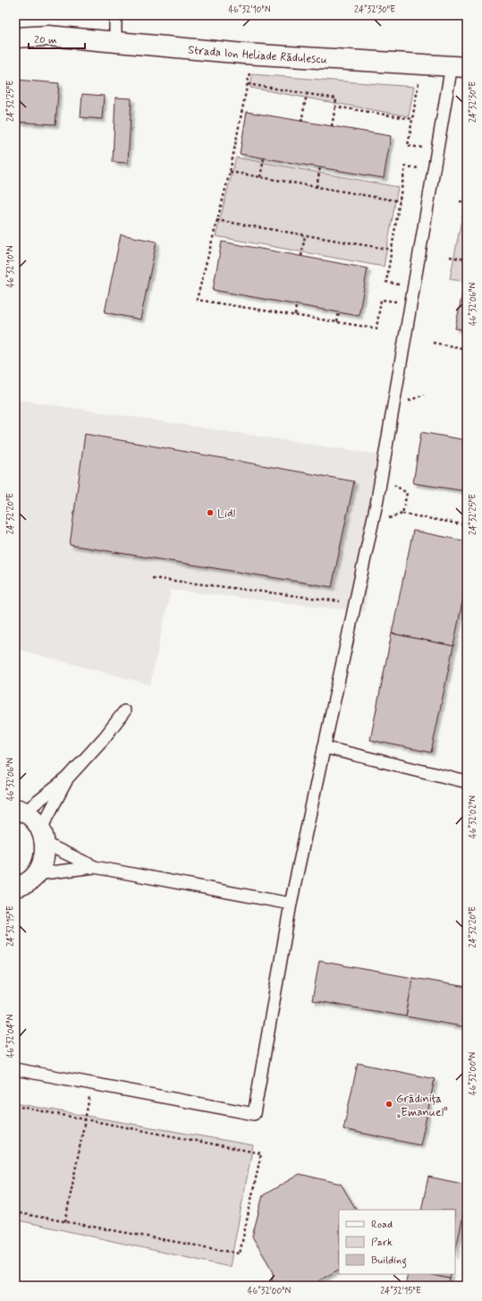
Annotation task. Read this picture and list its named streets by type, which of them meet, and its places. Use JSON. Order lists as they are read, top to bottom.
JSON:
{
  "streets": {
    "street": ["Strada Ion Heliade Rădulescu"]
  },
  "places": ["Lidl", "Grădinița „Emanuel”"],
  "legend": ["Road", "Park", "Building"],
  "scale_bar": "20 m",
  "coordinates": [
    "46°32'10\"N",
    "24°32'30\"E",
    "24°32'25\"E",
    "46°32'06\"N",
    "24°32'20\"E",
    "46°32'02\"N",
    "24°32'15\"E",
    "46°32'04\"N",
    "46°32'00\"N"
  ]
}
